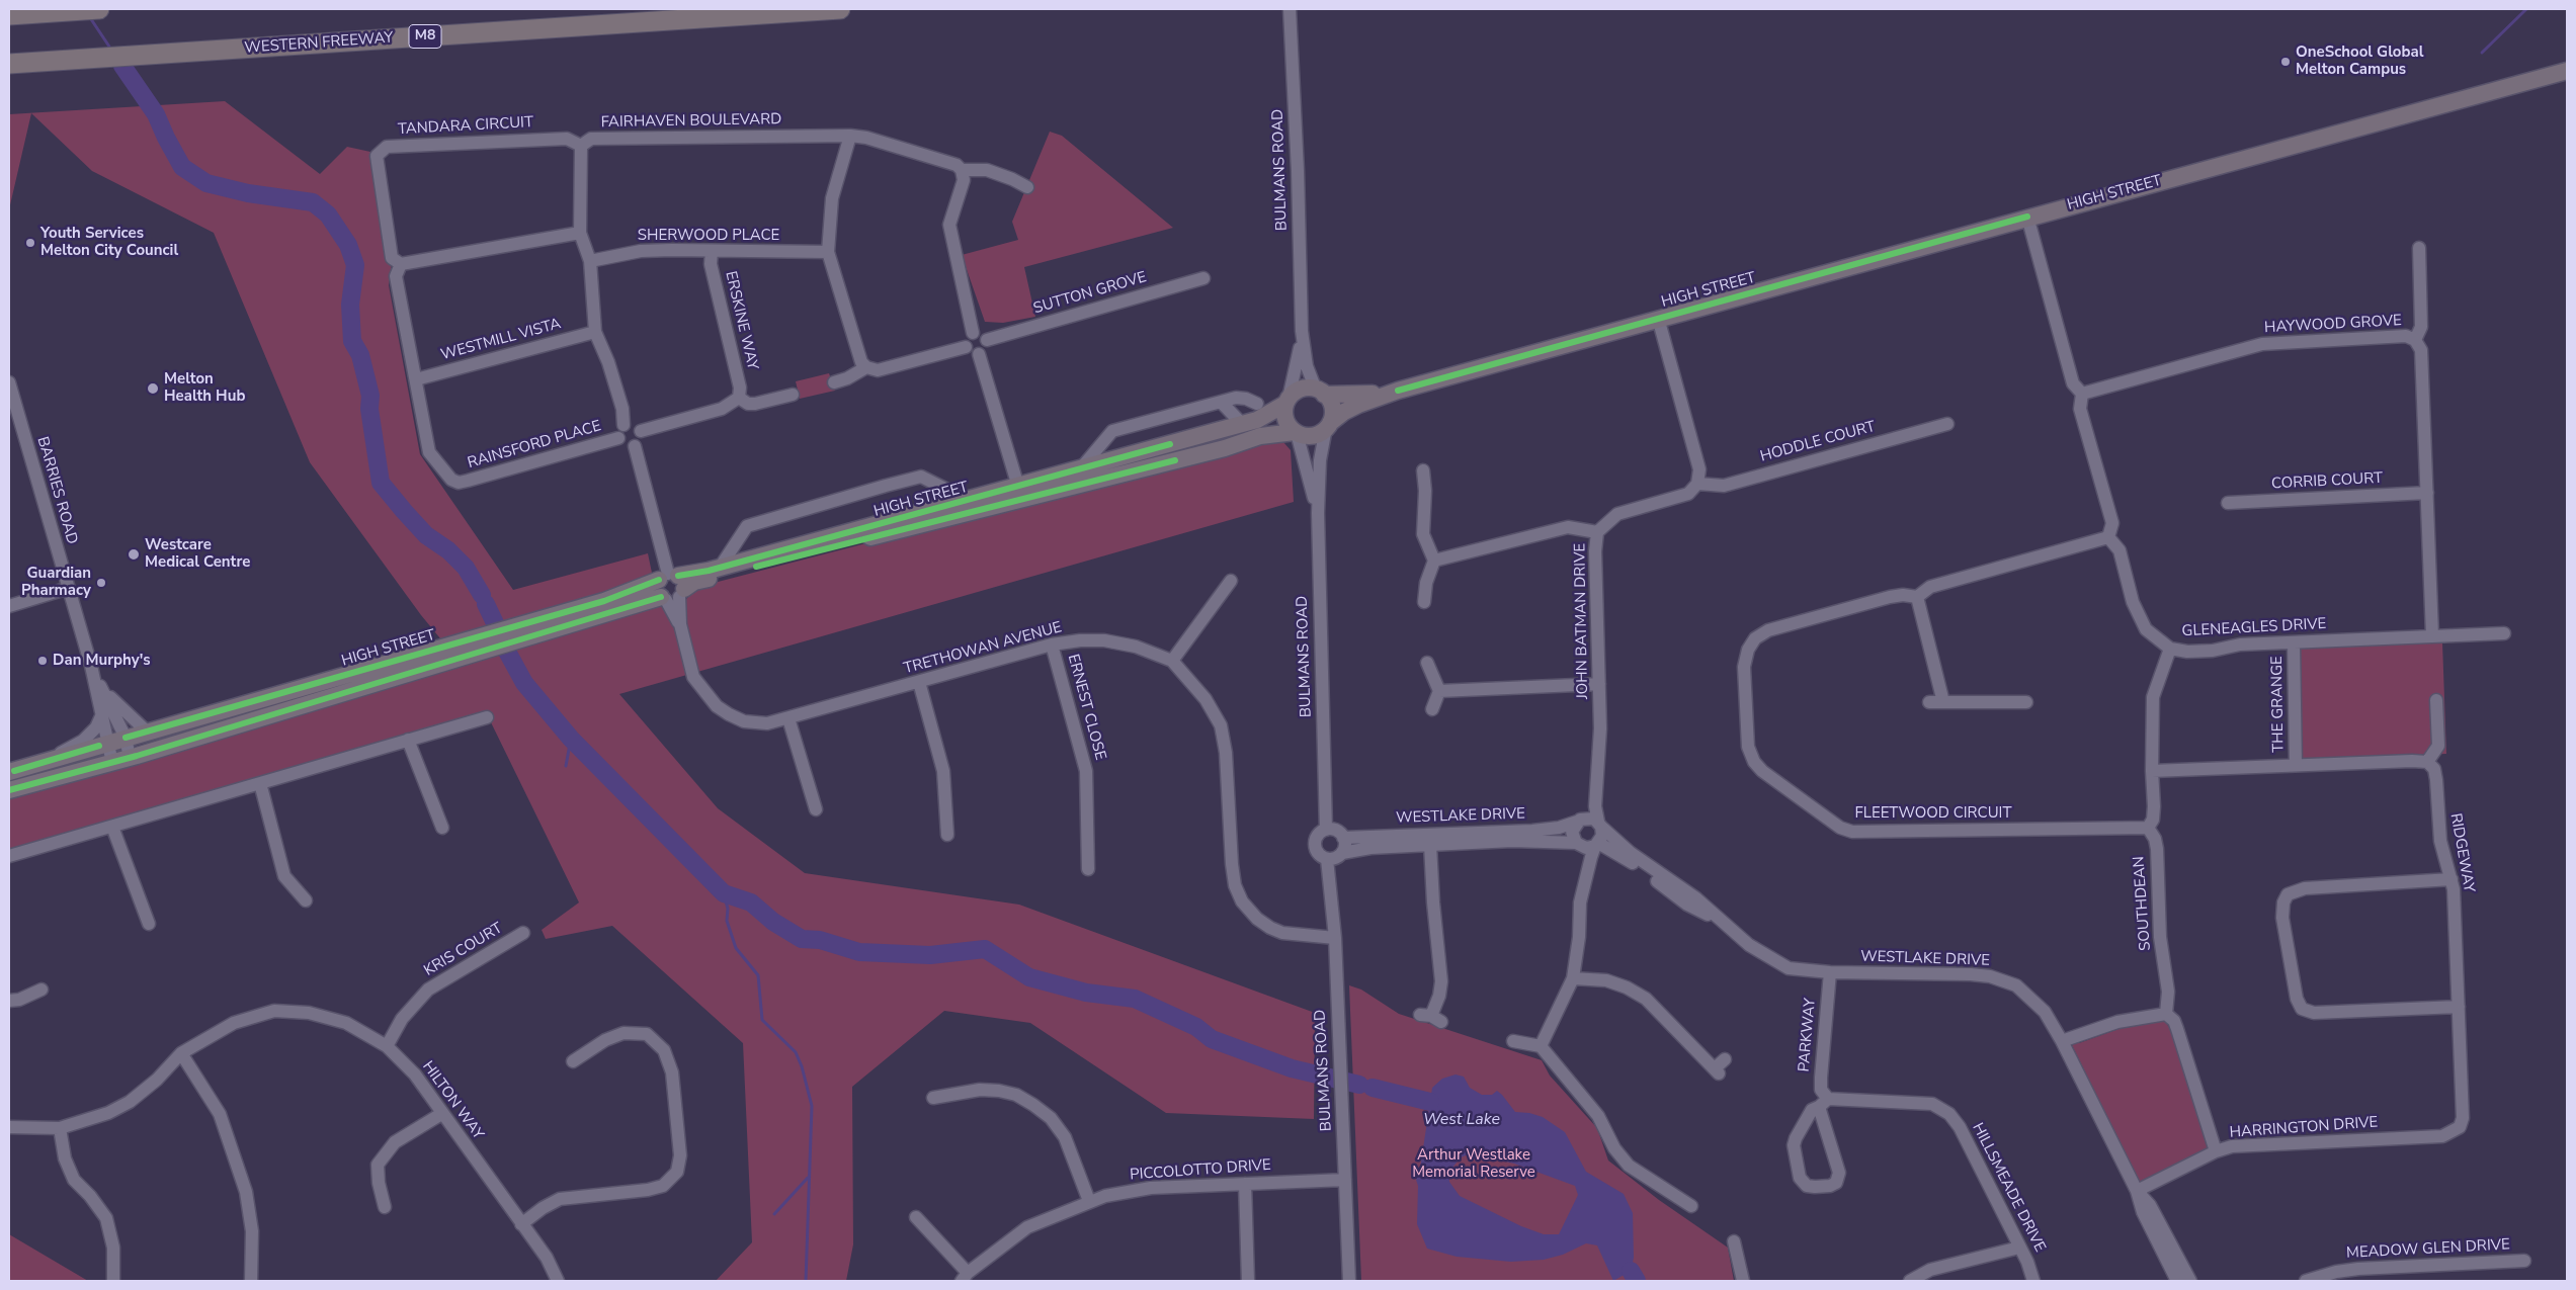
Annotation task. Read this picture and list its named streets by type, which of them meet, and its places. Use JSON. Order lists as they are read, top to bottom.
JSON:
{
  "streets": {
    "highway": ["M8", "WESTERN FREEWAY"],
    "main road": ["HIGH STREET"],
    "street": [
      "FAIRHAVEN BOULEVARD",
      "TANDARA CIRCUIT",
      "BULMANS ROAD",
      "SHERWOOD PLACE",
      "SUTTON GROVE",
      "ERSKINE WAY",
      "HAYWOOD GROVE",
      "WESTMILL VISTA",
      "HODDLE COURT",
      "RAINSFORD PLACE",
      "CORRIB COURT",
      "BARRIES ROAD",
      "JOHN BATMAN DRIVE",
      "GLENEAGLES DRIVE",
      "TRETHOWAN AVENUE",
      "THE GRANGE",
      "ERNEST CLOSE",
      "FLEETWOOD CIRCUIT",
      "WESTLAKE DRIVE",
      "RIDGEWAY",
      "SOUTHDEAN",
      "KRIS COURT",
      "PARKWAY",
      "HILTON WAY",
      "HARRINGTON DRIVE",
      "PICCOLOTTO DRIVE",
      "HILLSMEADE DRIVE",
      "MEADOW GLEN DRIVE"
    ]
  },
  "crossings": [
    ["FAIRHAVEN BOULEVARD", "TANDARA CIRCUIT"],
    ["BULMANS ROAD", "HIGH STREET"],
    ["BULMANS ROAD", "TRETHOWAN AVENUE"],
    ["BULMANS ROAD", "WESTLAKE DRIVE"],
    ["BULMANS ROAD", "PICCOLOTTO DRIVE"],
    ["HIGH STREET", "BARRIES ROAD"],
    ["HIGH STREET", "GLENEAGLES DRIVE"],
    ["HIGH STREET", "TRETHOWAN AVENUE"],
    ["SHERWOOD PLACE", "ERSKINE WAY"],
    ["HAYWOOD GROVE", "CORRIB COURT"],
    ["HAYWOOD GROVE", "GLENEAGLES DRIVE"],
    ["WESTMILL VISTA", "RAINSFORD PLACE"],
    ["HODDLE COURT", "JOHN BATMAN DRIVE"],
    ["JOHN BATMAN DRIVE", "WESTLAKE DRIVE"],
    ["GLENEAGLES DRIVE", "THE GRANGE"],
    ["TRETHOWAN AVENUE", "ERNEST CLOSE"],
    ["FLEETWOOD CIRCUIT", "SOUTHDEAN"],
    ["WESTLAKE DRIVE", "PARKWAY"],
    ["WESTLAKE DRIVE", "HARRINGTON DRIVE"],
    ["RIDGEWAY", "HARRINGTON DRIVE"],
    ["KRIS COURT", "HILTON WAY"],
    ["PARKWAY", "HILLSMEADE DRIVE"]
  ],
  "water": ["West Lake"],
  "parks": ["Arthur Westlake Memorial Reserve"],
  "places": [
    "OneSchool Global Melton Campus",
    "Youth Services Melton City Council",
    "Melton Health Hub",
    "Westcare Medical Centre",
    "Guardian Pharmacy",
    "Dan Murphy's"
  ]
}
